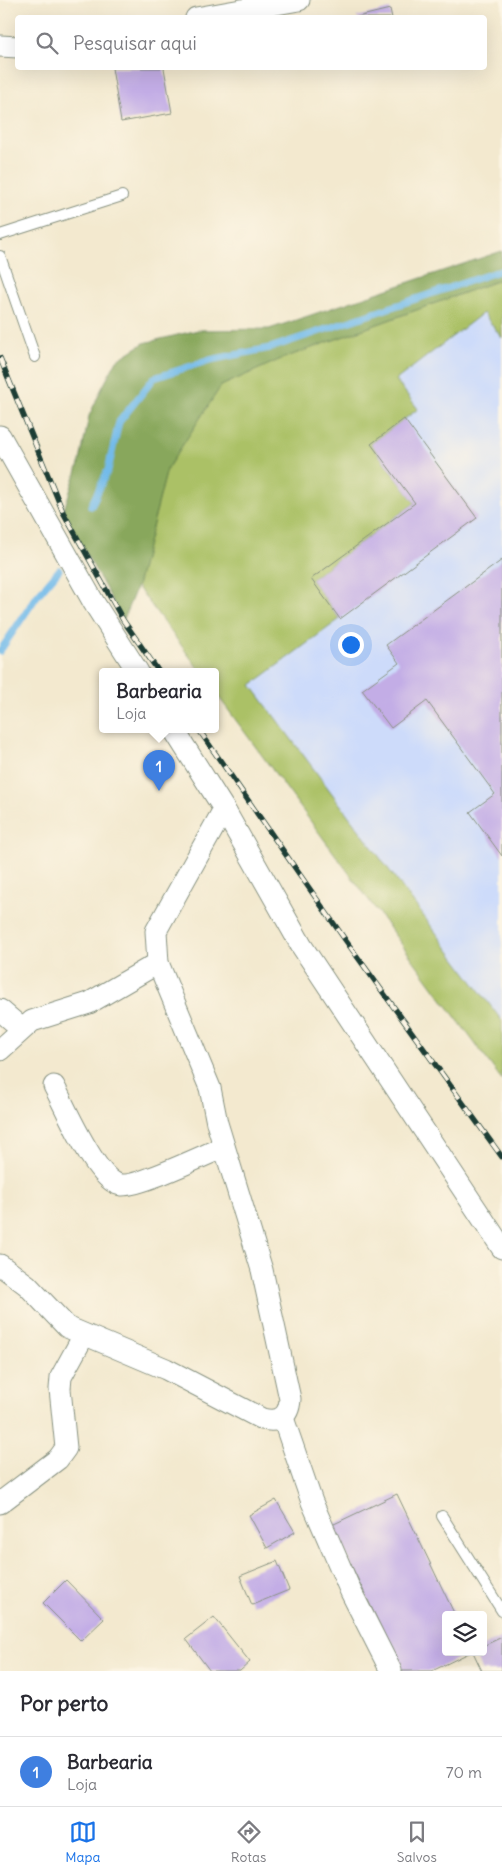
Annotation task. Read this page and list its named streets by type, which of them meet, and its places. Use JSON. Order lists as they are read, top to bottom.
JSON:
{
  "page": {
    "search": "Pesquisar aqui",
    "popup": ["Barbearia", "Loja"],
    "pins": "1",
    "heading": "Por perto",
    "list": [
      {
        "mark": "1",
        "name": "Barbearia",
        "note": "Loja",
        "value": "70 m"
      }
    ],
    "nav": ["Mapa", "Rotas", "Salvos"]
  }
}
